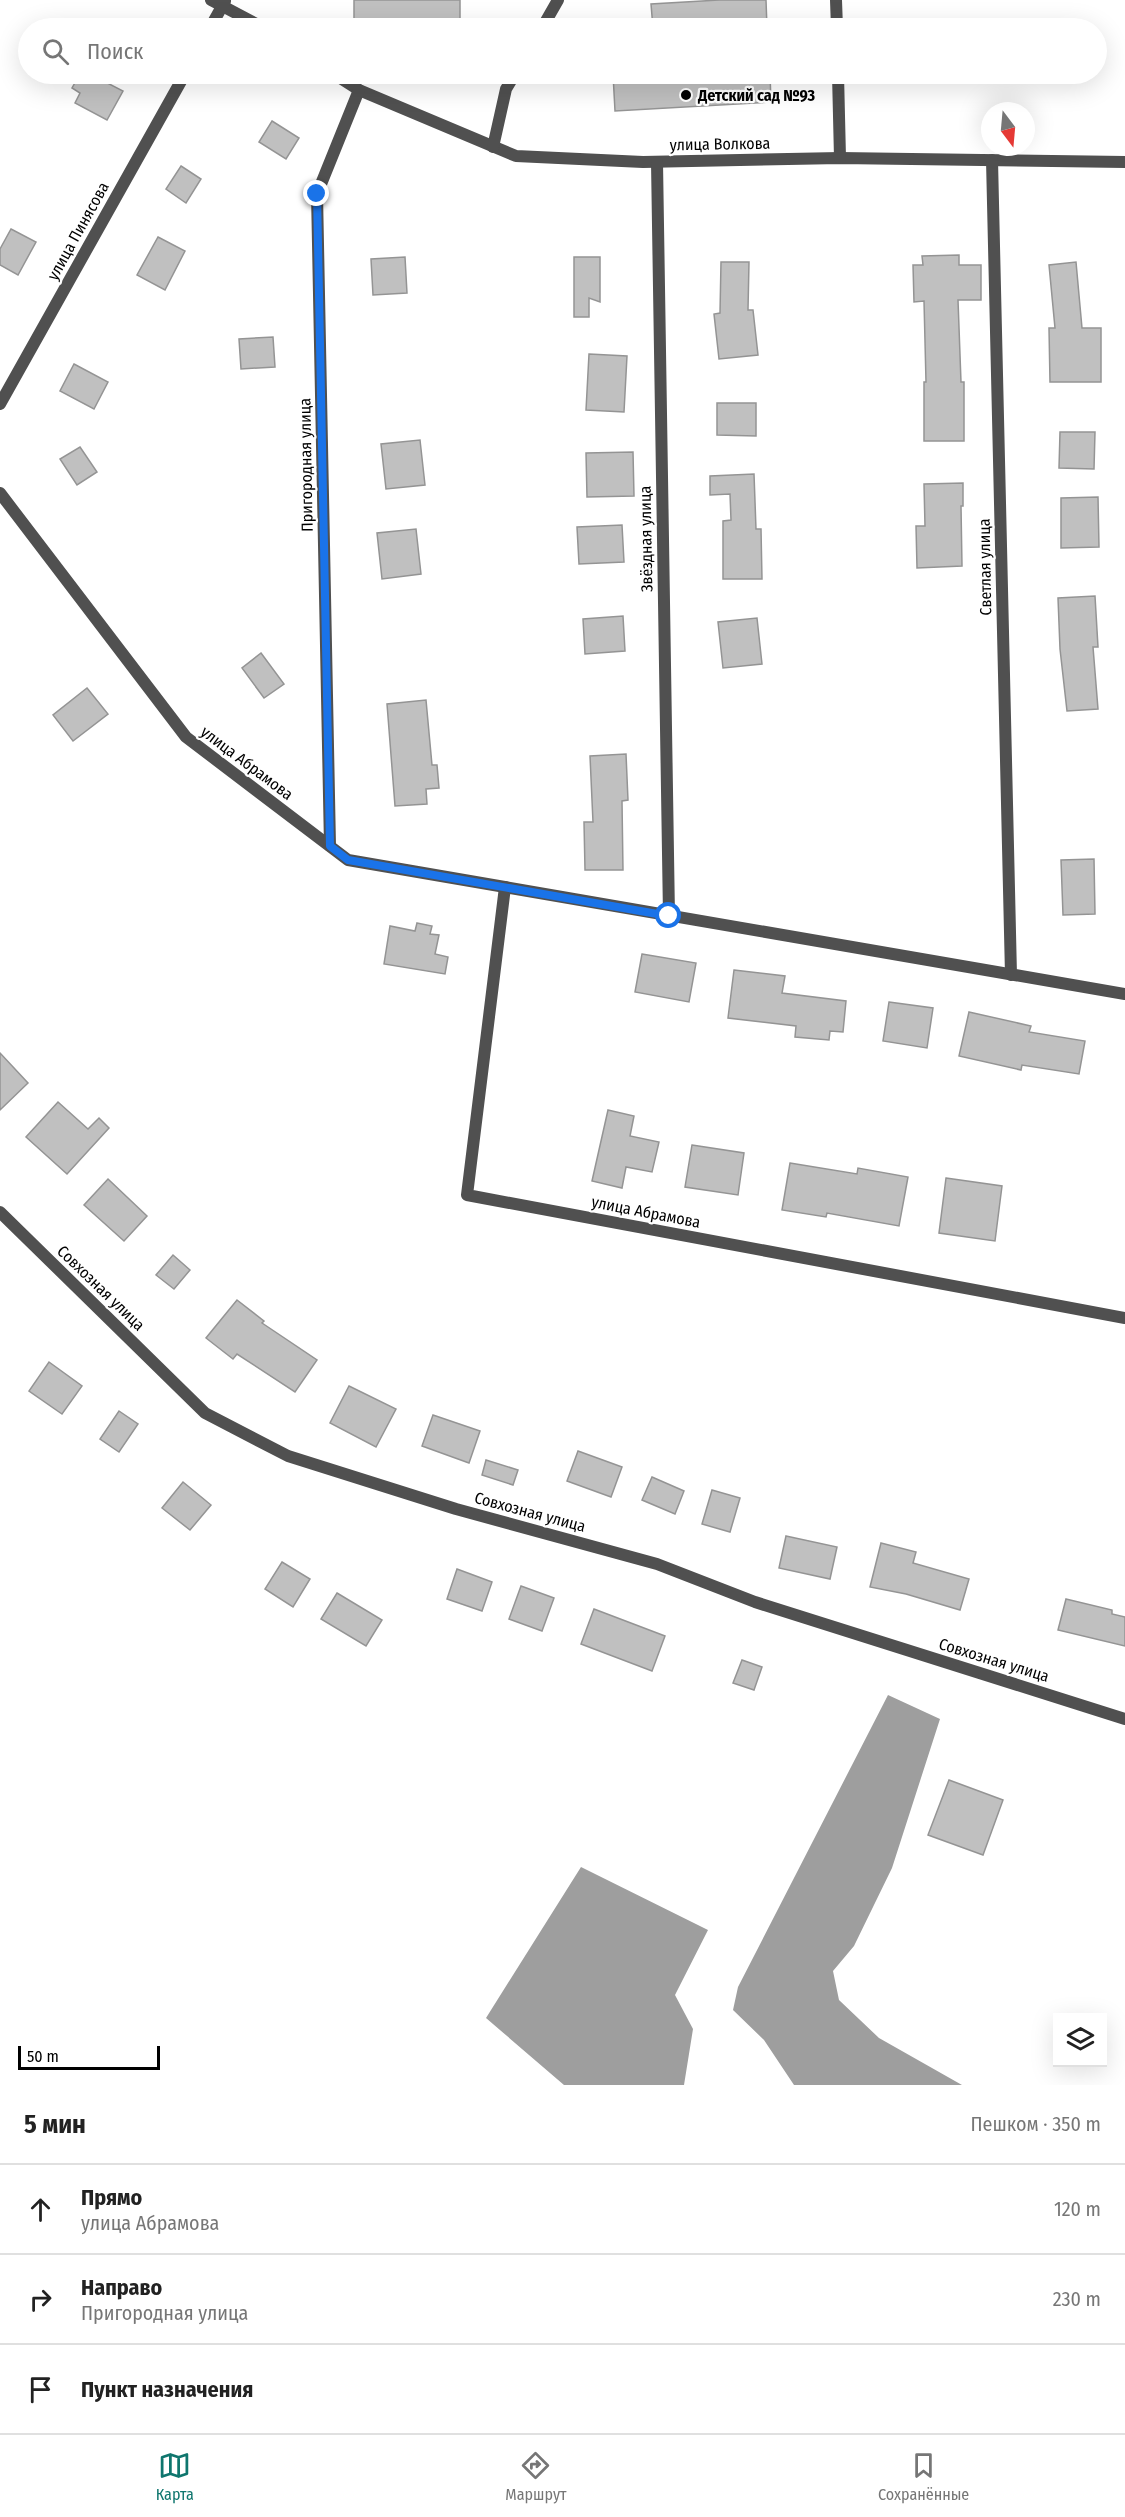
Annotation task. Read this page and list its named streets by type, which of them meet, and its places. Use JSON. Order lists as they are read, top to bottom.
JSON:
{
  "streets": {
    "street": [
      "улица Волкова",
      "улица Пинясова",
      "Пригородная улица",
      "Звёздная улица",
      "Светлая улица",
      "улица Абрамова",
      "Совхозная улица"
    ]
  },
  "crossings": [
    ["улица Волкова", "Пригородная улица"],
    ["улица Волкова", "Звёздная улица"],
    ["улица Волкова", "Светлая улица"],
    ["Пригородная улица", "улица Абрамова"],
    ["Звёздная улица", "улица Абрамова"],
    ["Светлая улица", "улица Абрамова"]
  ],
  "places": ["Детский сад №93"],
  "scale_bar": "50 m",
  "north": "bottom",
  "page": {
    "search": "Поиск",
    "scale": "50 m",
    "heading": ["5 мин", "Пешком · 350 m"],
    "list": [
      ["Прямо", "улица Абрамова", "120 m"],
      ["Направо", "Пригородная улица", "230 m"],
      "Пункт назначения"
    ],
    "nav": ["Карта", "Маршрут", "Сохранённые"]
  }
}
